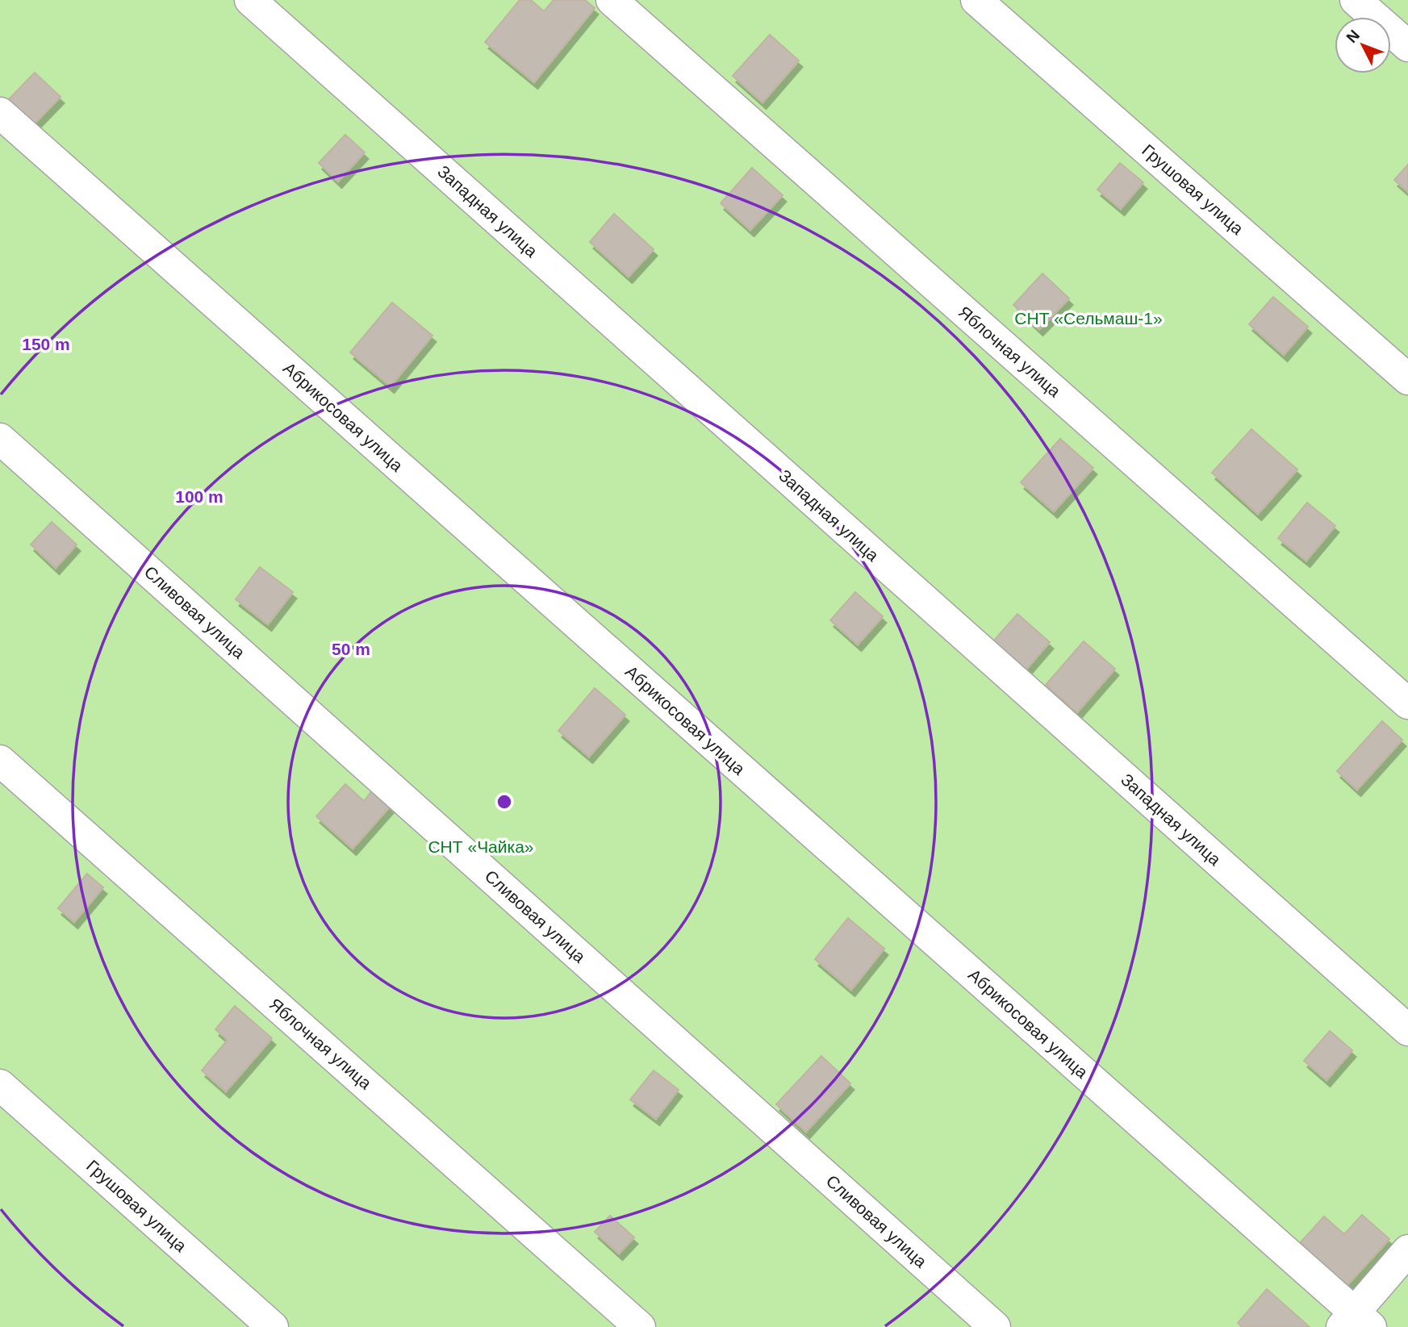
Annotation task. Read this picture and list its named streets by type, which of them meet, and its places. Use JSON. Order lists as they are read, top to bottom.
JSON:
{
  "streets": {
    "street": [
      "Грушовая улица",
      "Западная улица",
      "Яблочная улица",
      "Абрикосовая улица",
      "Сливовая улица"
    ]
  },
  "parks": ["СНТ «Сельмаш-1»", "СНТ «Чайка»"],
  "north": "top left",
  "rings": ["150 m", "100 m", "50 m"]
}
